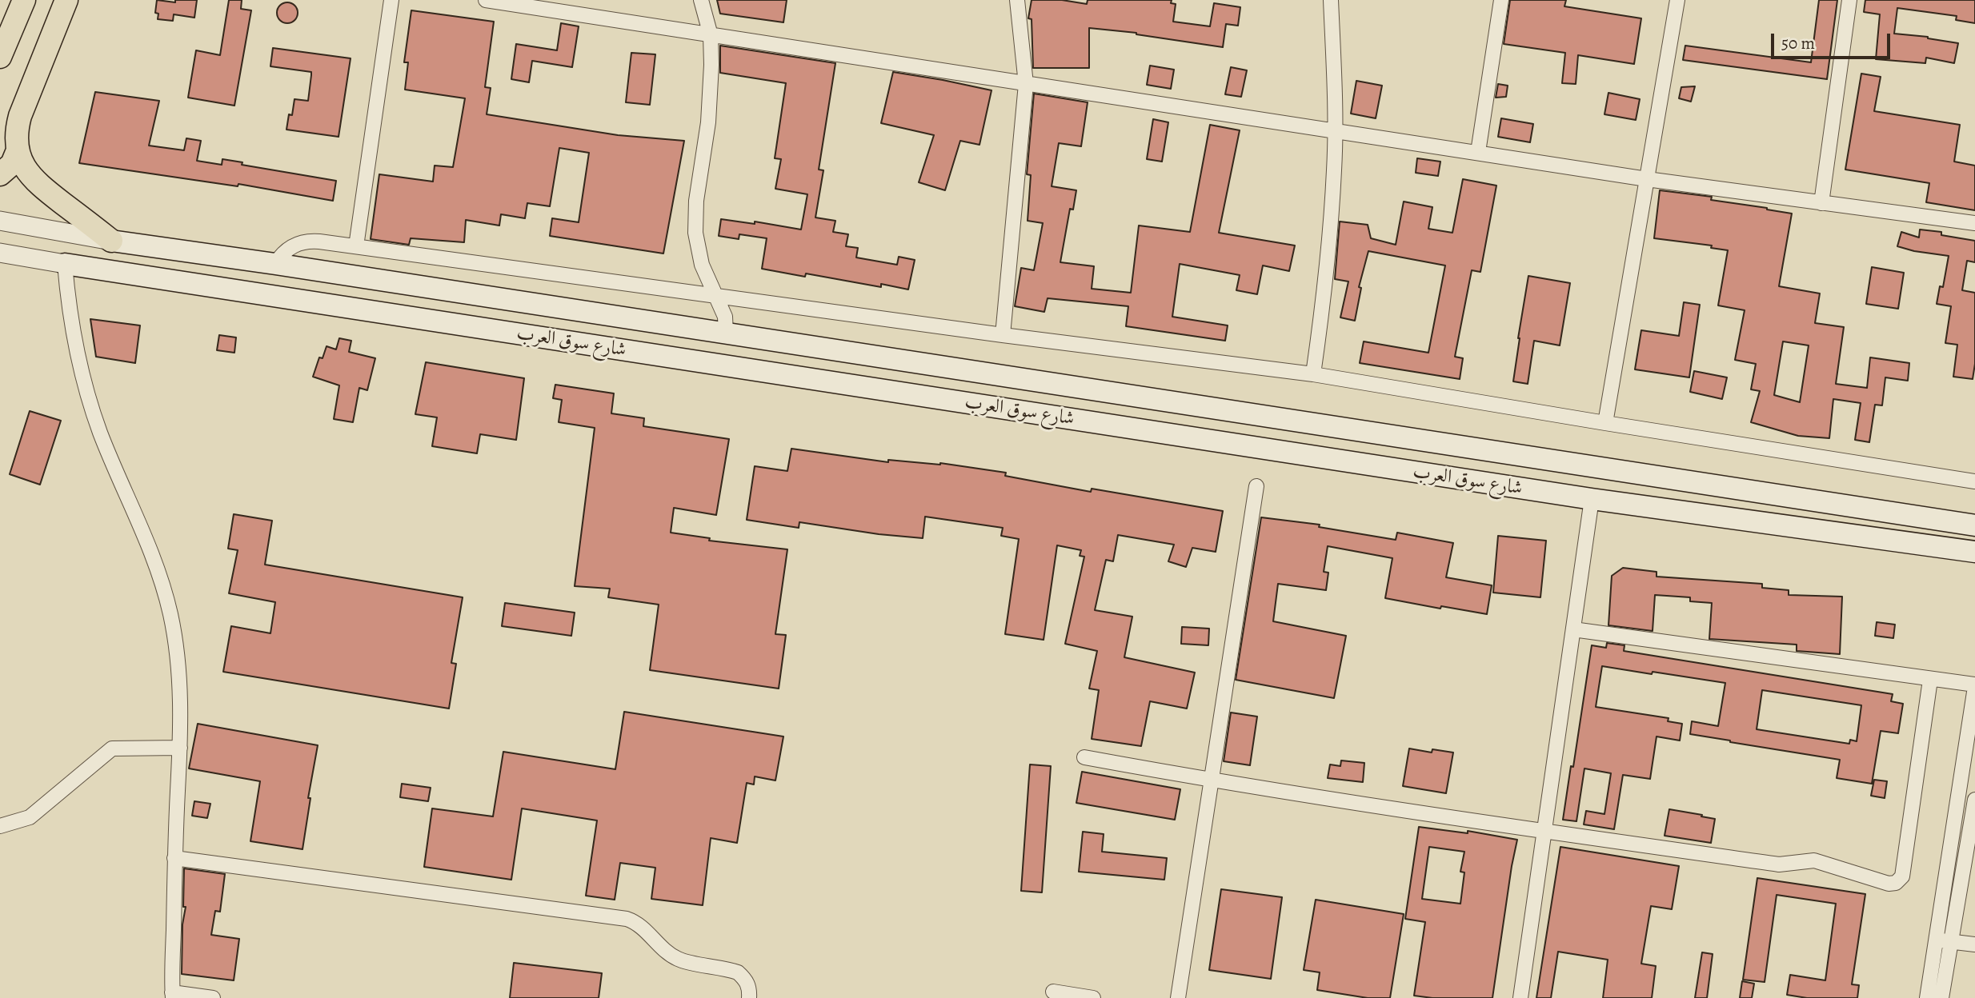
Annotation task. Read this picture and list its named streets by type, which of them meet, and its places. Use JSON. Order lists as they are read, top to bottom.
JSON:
{
  "streets": {
    "main road": ["شارع سوق العرب"]
  },
  "scale_bar": "50 m"
}
